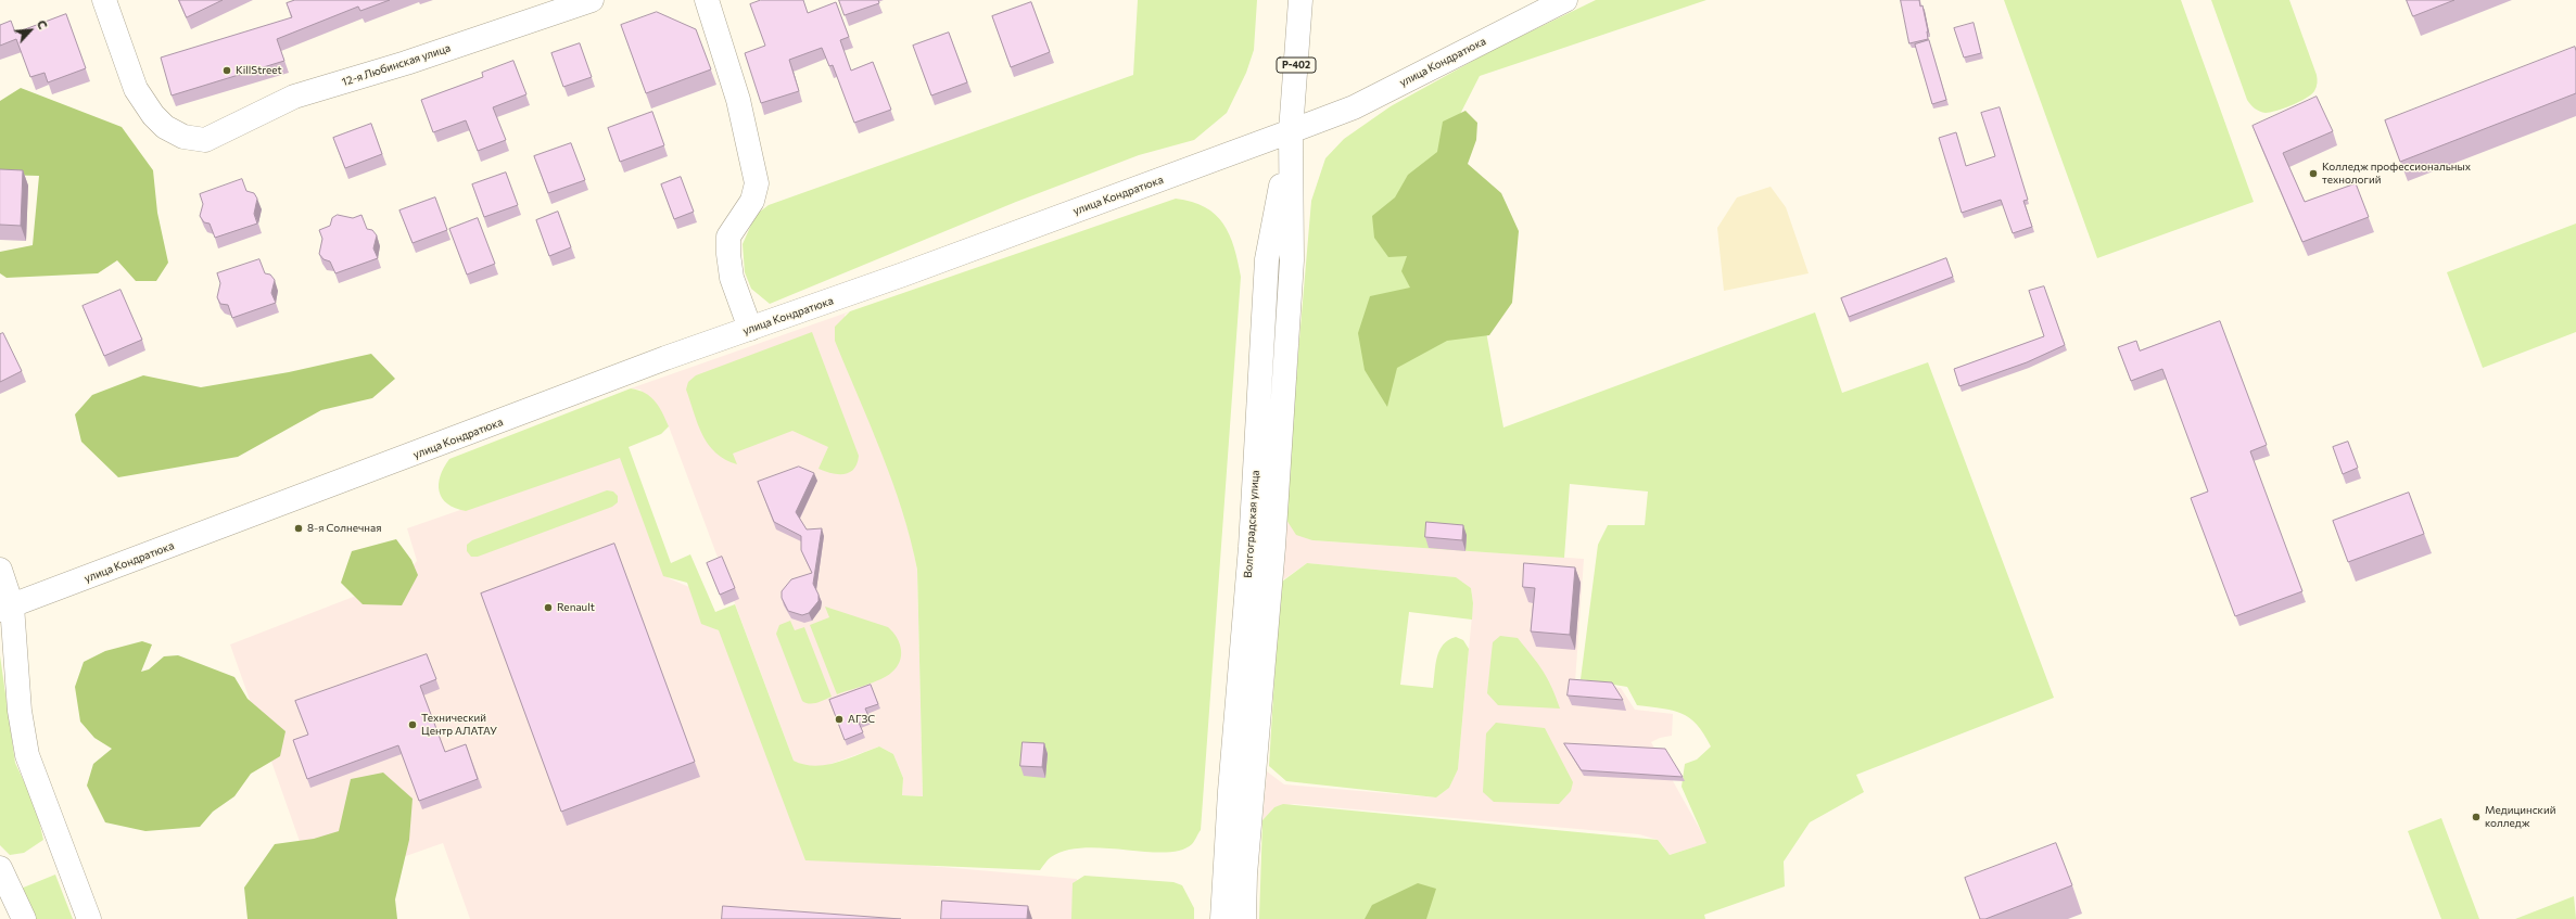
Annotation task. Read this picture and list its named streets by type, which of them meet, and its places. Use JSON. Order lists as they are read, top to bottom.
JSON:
{
  "streets": {
    "main road": [
      "улица Кондратюка",
      "12-я Любинская улица",
      "Р-402",
      "Волгоградская улица"
    ]
  },
  "crossings": [
    ["улица Кондратюка", "Волгоградская улица"]
  ],
  "places": [
    "KillStreet",
    "Колледж профессиональных технологий",
    "8-я Солнечная",
    "Renault",
    "АГЗС",
    "Технический Центр АЛАТАУ",
    "Медицинский колледж"
  ],
  "north": "top right"
}
